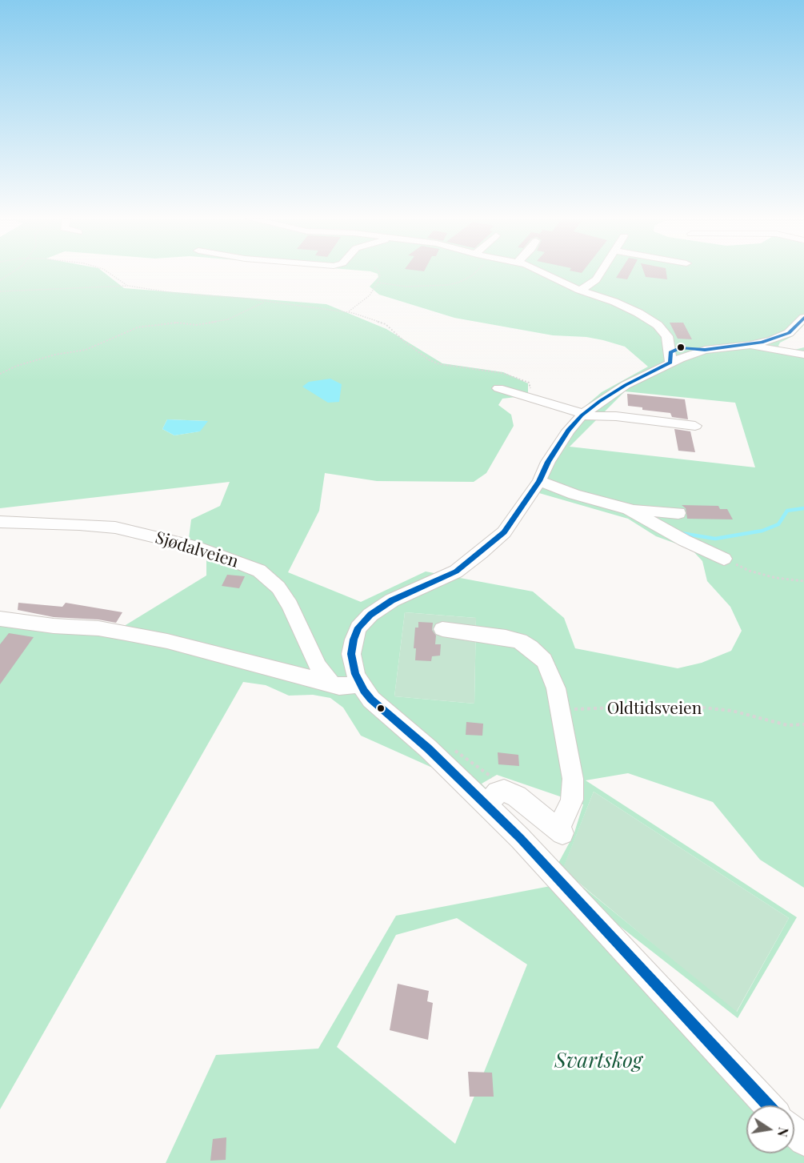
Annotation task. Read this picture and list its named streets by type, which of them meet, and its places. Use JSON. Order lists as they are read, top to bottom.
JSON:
{
  "streets": {
    "street": ["Sjødalveien"],
    "path": ["Oldtidsveien"]
  },
  "parks": ["Svartskog"],
  "north": "right"
}
